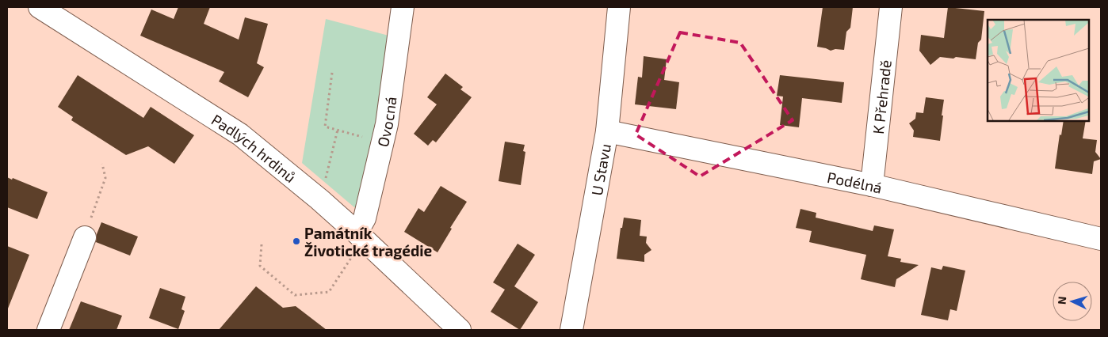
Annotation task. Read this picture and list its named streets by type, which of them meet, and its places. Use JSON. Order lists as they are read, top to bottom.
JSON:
{
  "streets": {
    "street": [
      "K Přehradě",
      "Ovocná",
      "Padlých hrdinů",
      "U Stavu",
      "Podélná"
    ]
  },
  "crossings": [
    ["K Přehradě", "Podélná"],
    ["Ovocná", "Padlých hrdinů"],
    ["U Stavu", "Podélná"]
  ],
  "places": ["Památník Životické tragédie"],
  "north": "left"
}
